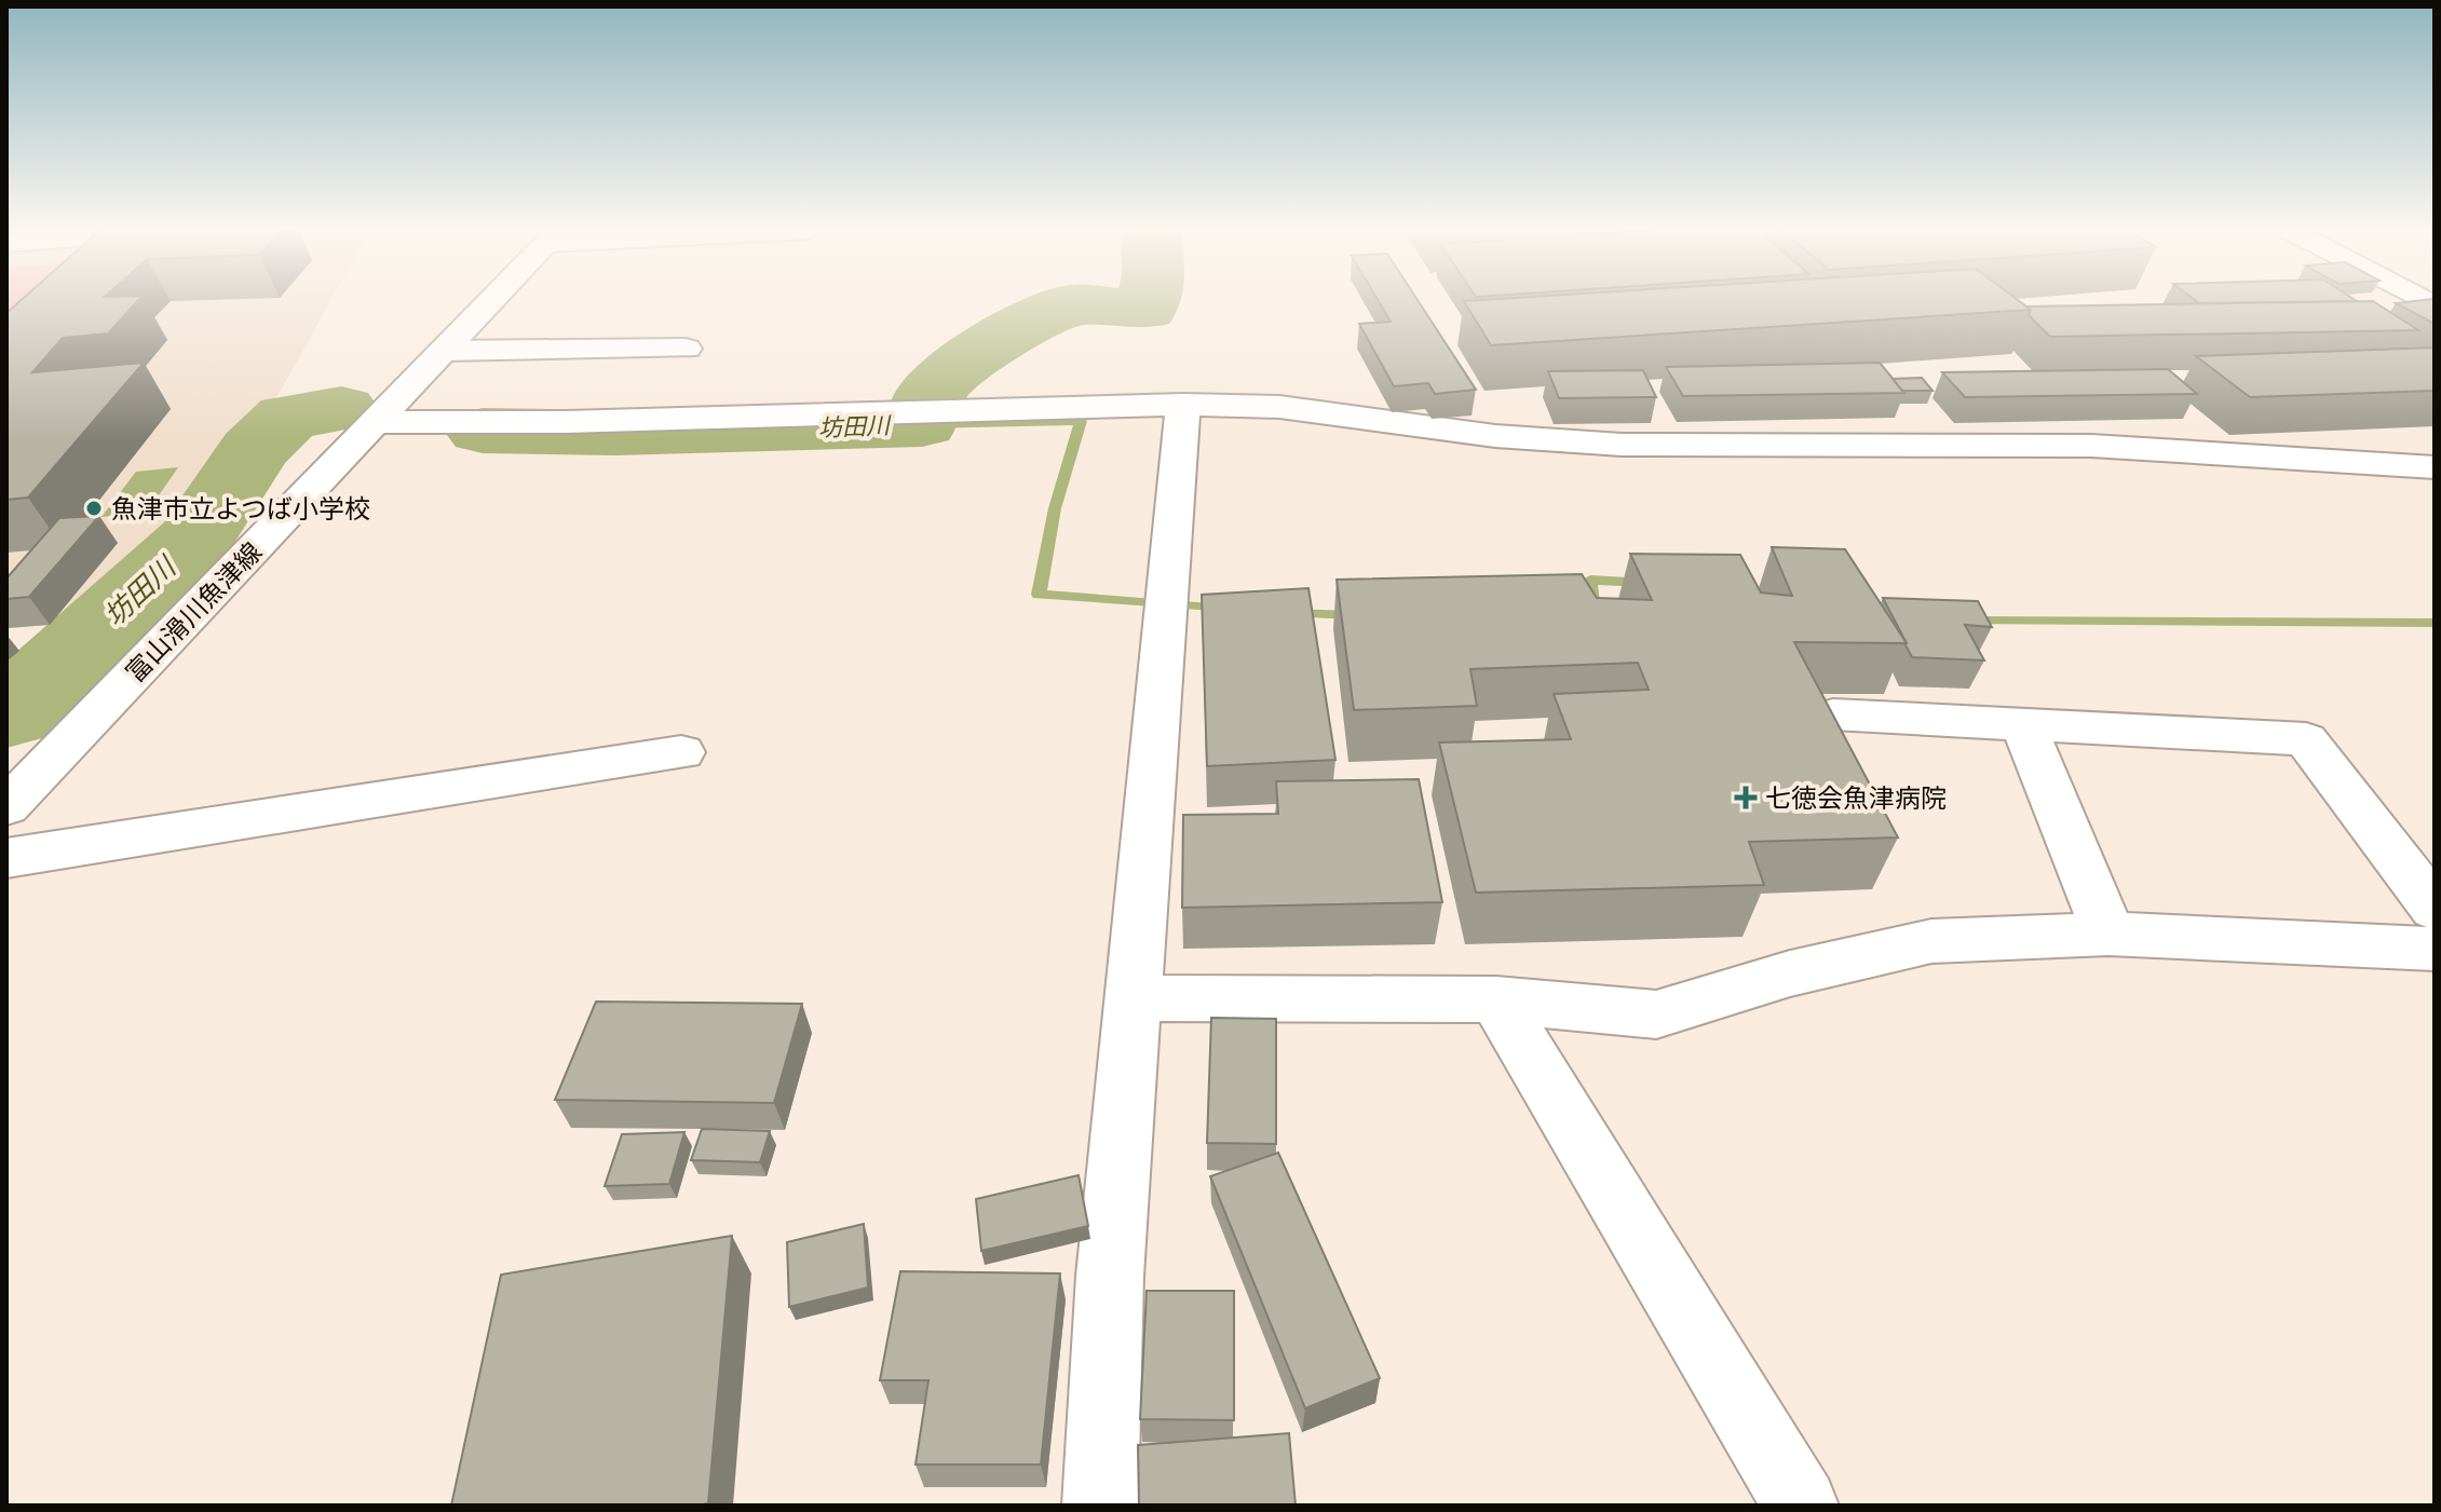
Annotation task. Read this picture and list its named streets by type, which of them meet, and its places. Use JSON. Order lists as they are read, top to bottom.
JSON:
{
  "streets": {
    "street": ["富山滑川魚津線"]
  },
  "water": ["坊田川"],
  "places": {
    "other": ["魚津市立よつば小学校"],
    "health": ["七徳会魚津病院"]
  }
}
